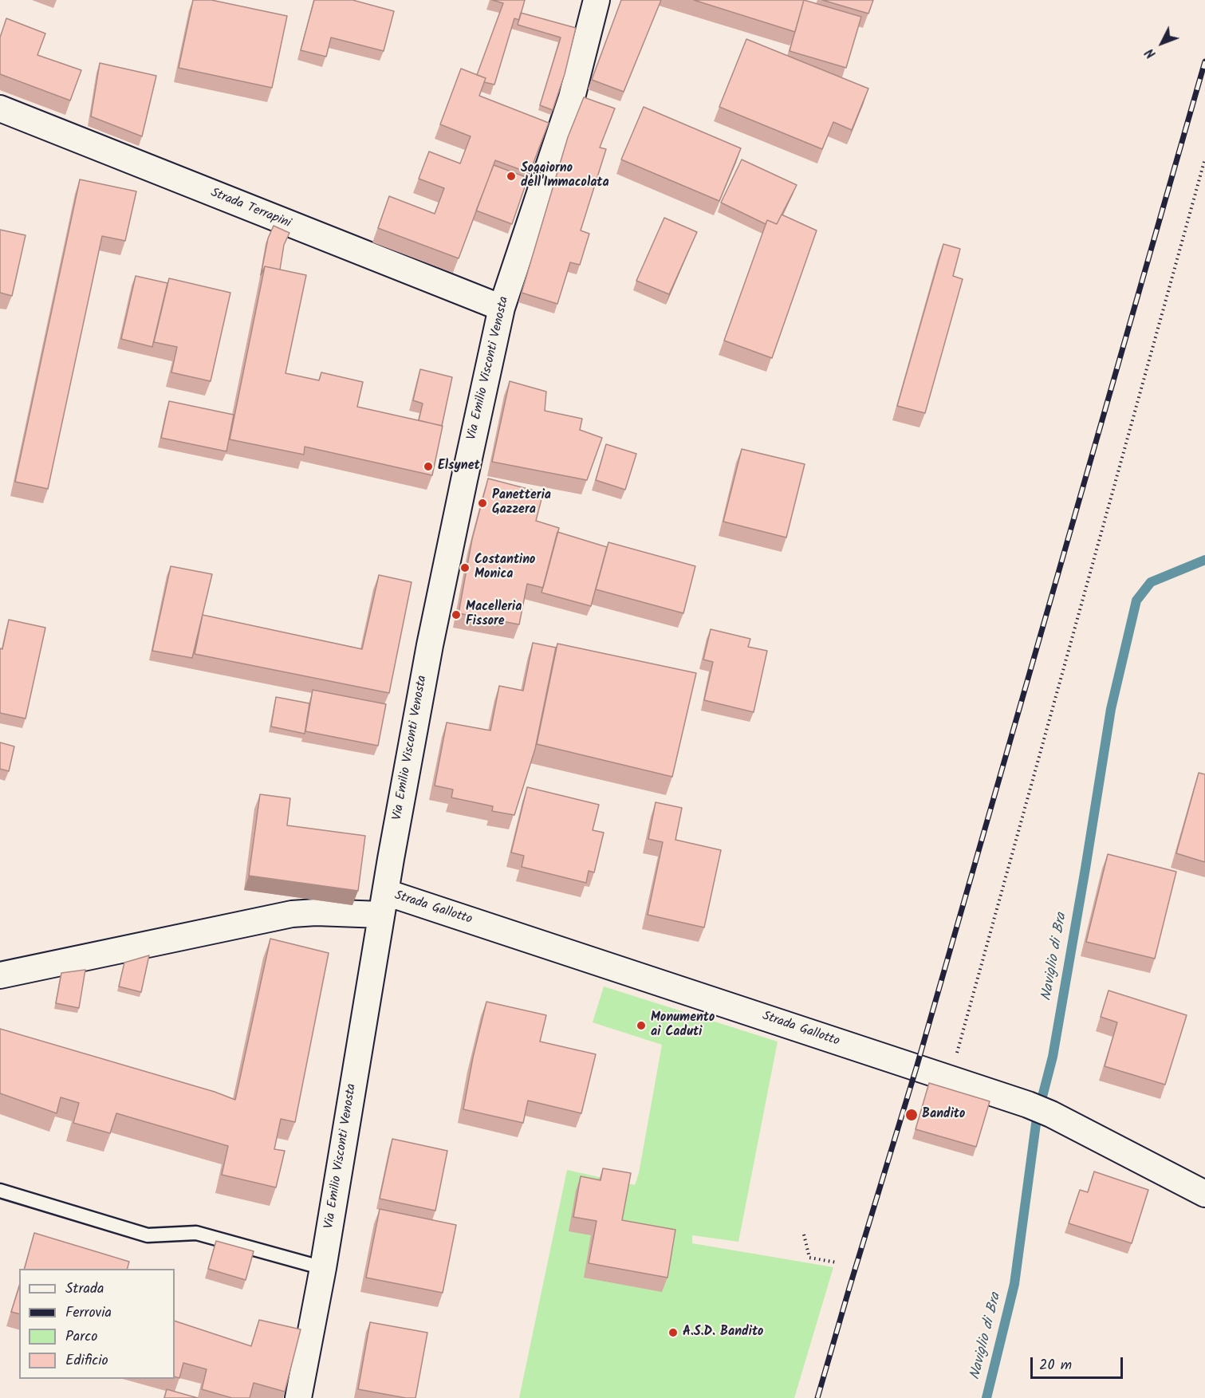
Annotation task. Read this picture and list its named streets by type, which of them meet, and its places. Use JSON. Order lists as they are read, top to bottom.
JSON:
{
  "streets": {
    "street": ["Strada Terrapini", "Via Emilio Visconti Venosta", "Strada Gallotto"]
  },
  "crossings": [
    ["Strada Terrapini", "Via Emilio Visconti Venosta"],
    ["Via Emilio Visconti Venosta", "Strada Gallotto"]
  ],
  "water": ["Naviglio di Bra"],
  "places": [
    "Soggiorno dell'Immacolata",
    "Elsynet",
    "Panetteria Gazzera",
    "Costantino Monica",
    "Macelleria Fissore",
    "Monumento ai Caduti",
    "Bandito",
    "A.S.D. Bandito"
  ],
  "legend": [
    "Strada",
    "Ferrovia",
    "Parco",
    "Edificio"
  ],
  "scale_bar": "20 m",
  "north": "bottom left"
}
